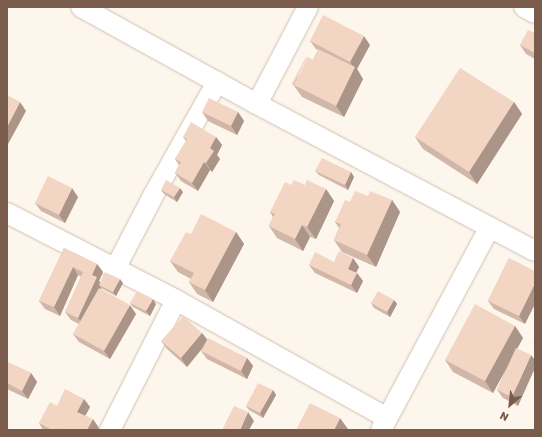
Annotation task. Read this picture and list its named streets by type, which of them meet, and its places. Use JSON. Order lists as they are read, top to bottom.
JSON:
{
  "north": "bottom left"
}
